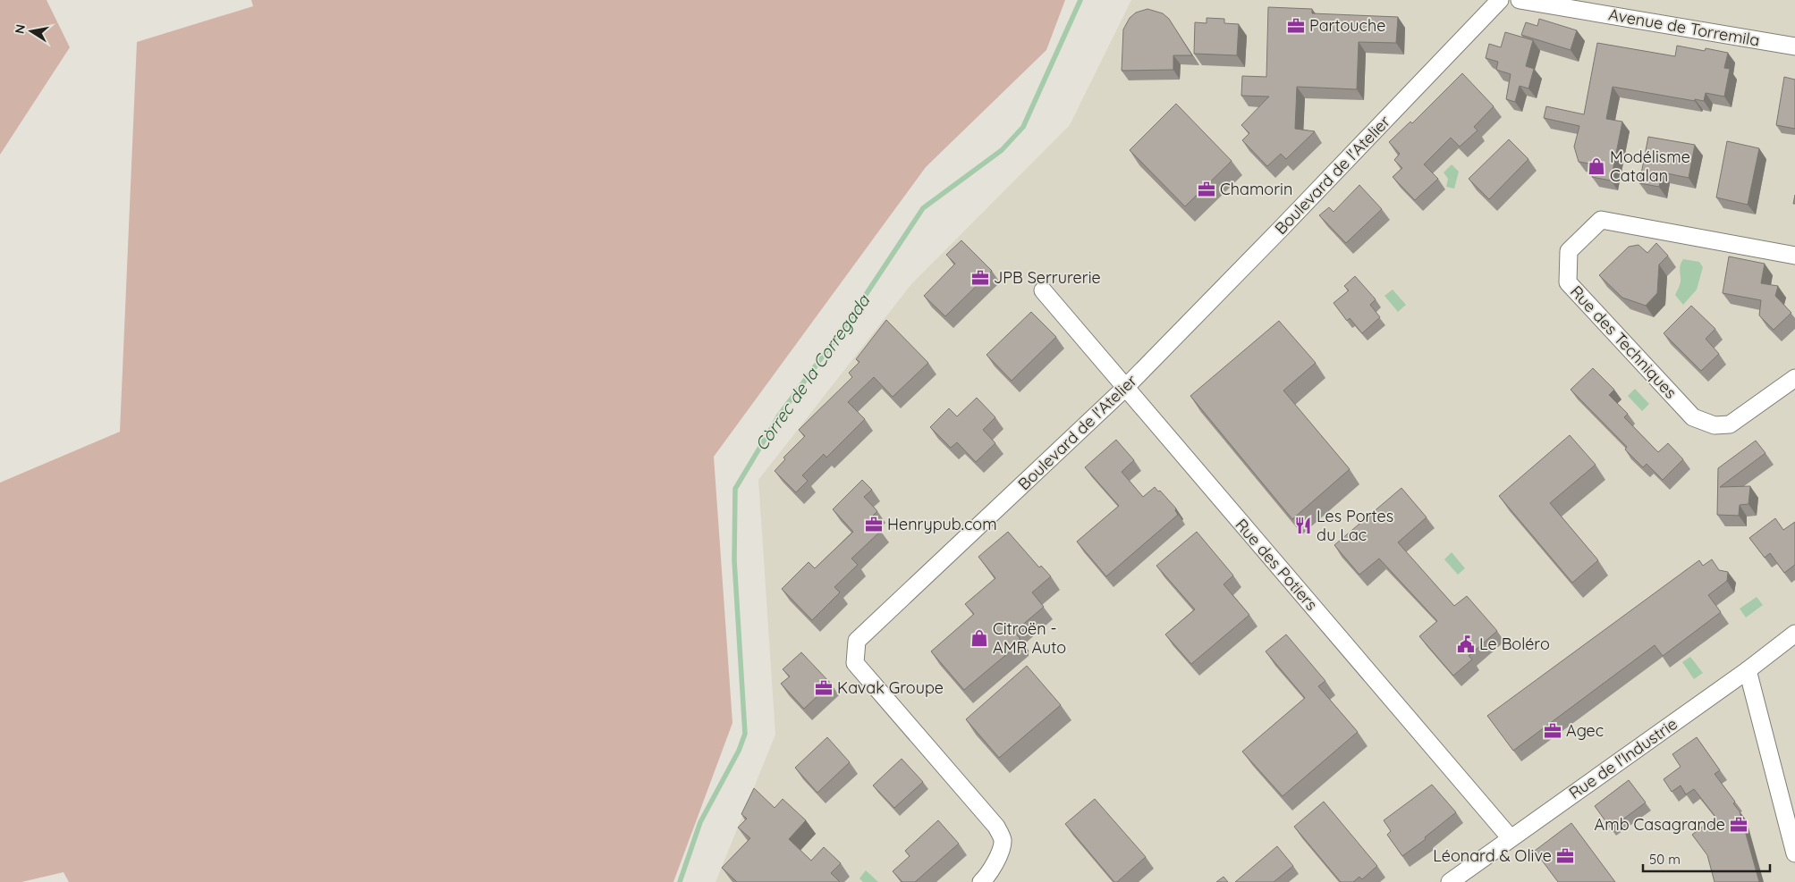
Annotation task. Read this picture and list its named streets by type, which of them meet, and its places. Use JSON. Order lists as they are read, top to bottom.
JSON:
{
  "streets": {
    "street": [
      "Avenue de Torremila",
      "Boulevard de l'Atelier",
      "Rue des Techniques",
      "Rue des Potiers",
      "Rue de l'Industrie"
    ]
  },
  "crossings": [
    ["Boulevard de l'Atelier", "Rue des Potiers"],
    ["Rue des Potiers", "Rue de l'Industrie"]
  ],
  "water": ["Còrrec de la Corregada"],
  "places": {
    "office": [
      "Partouche",
      "Chamorin",
      "JPB Serrurerie",
      "Henrypub.com",
      "Kavak Groupe",
      "Agec",
      "Amb Casagrande",
      "Léonard & Olive"
    ],
    "shop": ["Modélisme Catalan", "Citroën - AMR Auto"],
    "restaurant": ["Les Portes du Lac"],
    "public building": ["Le Boléro"]
  },
  "scale_bar": "50 m",
  "north": "left"
}
